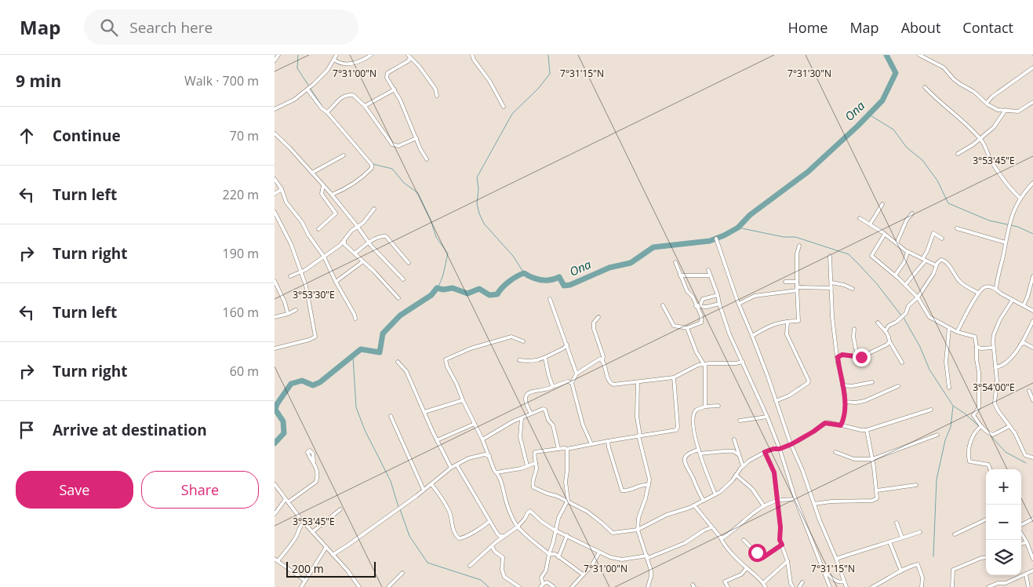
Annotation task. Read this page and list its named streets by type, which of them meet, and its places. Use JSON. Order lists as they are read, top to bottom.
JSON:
{
  "water": ["Ona"],
  "scale_bar": "200 m",
  "page": {
    "header": "Map",
    "search": "Search here",
    "nav": [
      "Home",
      "Map",
      "About",
      "Contact"
    ],
    "heading": ["9 min", "Walk · 700 m"],
    "list": [
      ["Continue", "70 m"],
      ["Turn left", "220 m"],
      ["Turn right", "190 m"],
      ["Turn left", "160 m"],
      ["Turn right", "60 m"],
      "Arrive at destination"
    ],
    "buttons": ["Save", "Share"],
    "map_buttons": ["+", "−"],
    "scale": "200 m"
  },
  "coordinates": [
    "7°31'00\"N",
    "7°31'30\"N",
    "7°31'15\"N",
    "3°53'45\"E",
    "3°53'30\"E",
    "3°54'00\"E"
  ]
}
